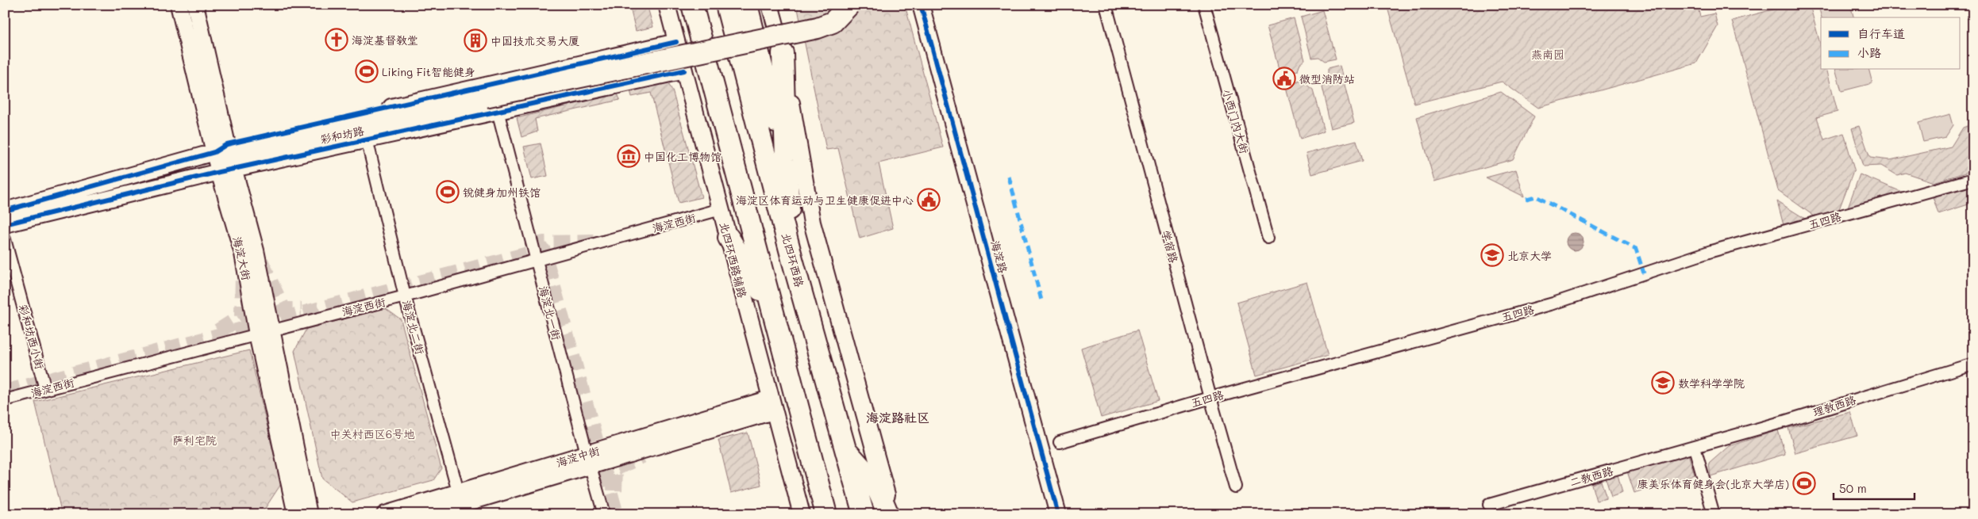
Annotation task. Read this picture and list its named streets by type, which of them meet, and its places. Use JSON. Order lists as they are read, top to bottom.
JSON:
{
  "streets": {
    "highway": ["北四环西路"],
    "street": [
      "小西门内大街",
      "彩和坊路",
      "五四路",
      "海淀西街",
      "学宿路",
      "海淀路",
      "海淀大街",
      "北四环西路辅路",
      "海淀北一街",
      "海淀北二街",
      "彩和坊西小街",
      "理教西路",
      "海淀中街",
      "二教西路"
    ]
  },
  "crossings": [
    ["彩和坊路", "海淀大街"],
    ["彩和坊路", "北四环西路辅路"],
    ["彩和坊路", "海淀北一街"],
    ["彩和坊路", "海淀北二街"],
    ["五四路", "学宿路"],
    ["海淀西街", "海淀大街"],
    ["海淀西街", "北四环西路辅路"],
    ["海淀西街", "海淀北一街"],
    ["海淀西街", "海淀北二街"],
    ["海淀西街", "彩和坊西小街"],
    ["北四环西路辅路", "海淀中街"],
    ["海淀北一街", "海淀中街"],
    ["海淀北二街", "海淀中街"],
    ["理教西路", "二教西路"]
  ],
  "districts": ["海淀路社区"],
  "parks": ["燕南园", "中关村西区6号地", "萨利宅院"],
  "places": {
    "church": ["海淀基督教堂"],
    "building": ["中国技术交易大厦"],
    "sports": ["Liking Fit智能健身", "锐健身加州铁馆", "康美乐体育健身会(北京大学店)"],
    "public building": ["微型消防站", "海淀区体育运动与卫生健康促进中心"],
    "museum": ["中国化工博物馆"],
    "school or university": ["北京大学", "数学科学学院"]
  },
  "legend": ["自行车道", "小路"],
  "scale_bar": "50 m"
}
